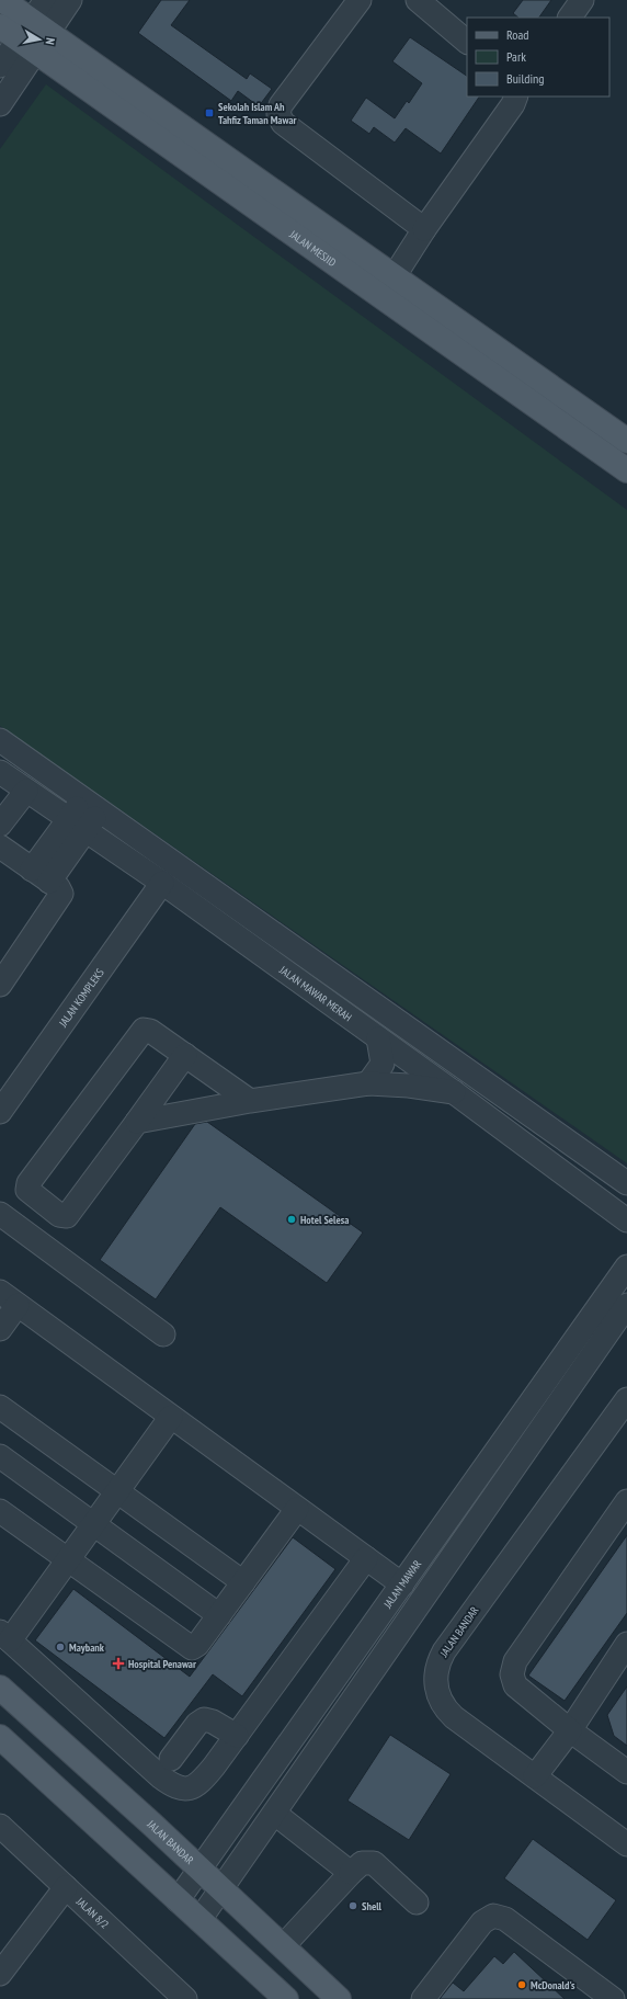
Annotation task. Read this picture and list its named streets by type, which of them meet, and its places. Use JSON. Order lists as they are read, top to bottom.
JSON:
{
  "streets": {
    "main road": ["JALAN MESJID", "JALAN BANDAR"],
    "street": [
      "JALAN MAWAR MERAH",
      "JALAN KOMPLEKS",
      "JALAN MAWAR",
      "JALAN 8/2"
    ]
  },
  "crossings": [
    ["JALAN MAWAR MERAH", "JALAN KOMPLEKS"],
    ["JALAN MAWAR", "JALAN BANDAR"]
  ],
  "places": {
    "transit": ["Sekolah Islam Ah Tahfiz Taman Mawar"],
    "other": [
      "Hotel Selesa",
      "Maybank",
      "Shell",
      "McDonald's"
    ],
    "health": ["Hospital Penawar"]
  },
  "legend": ["Road", "Park", "Building"],
  "north": "right"
}
